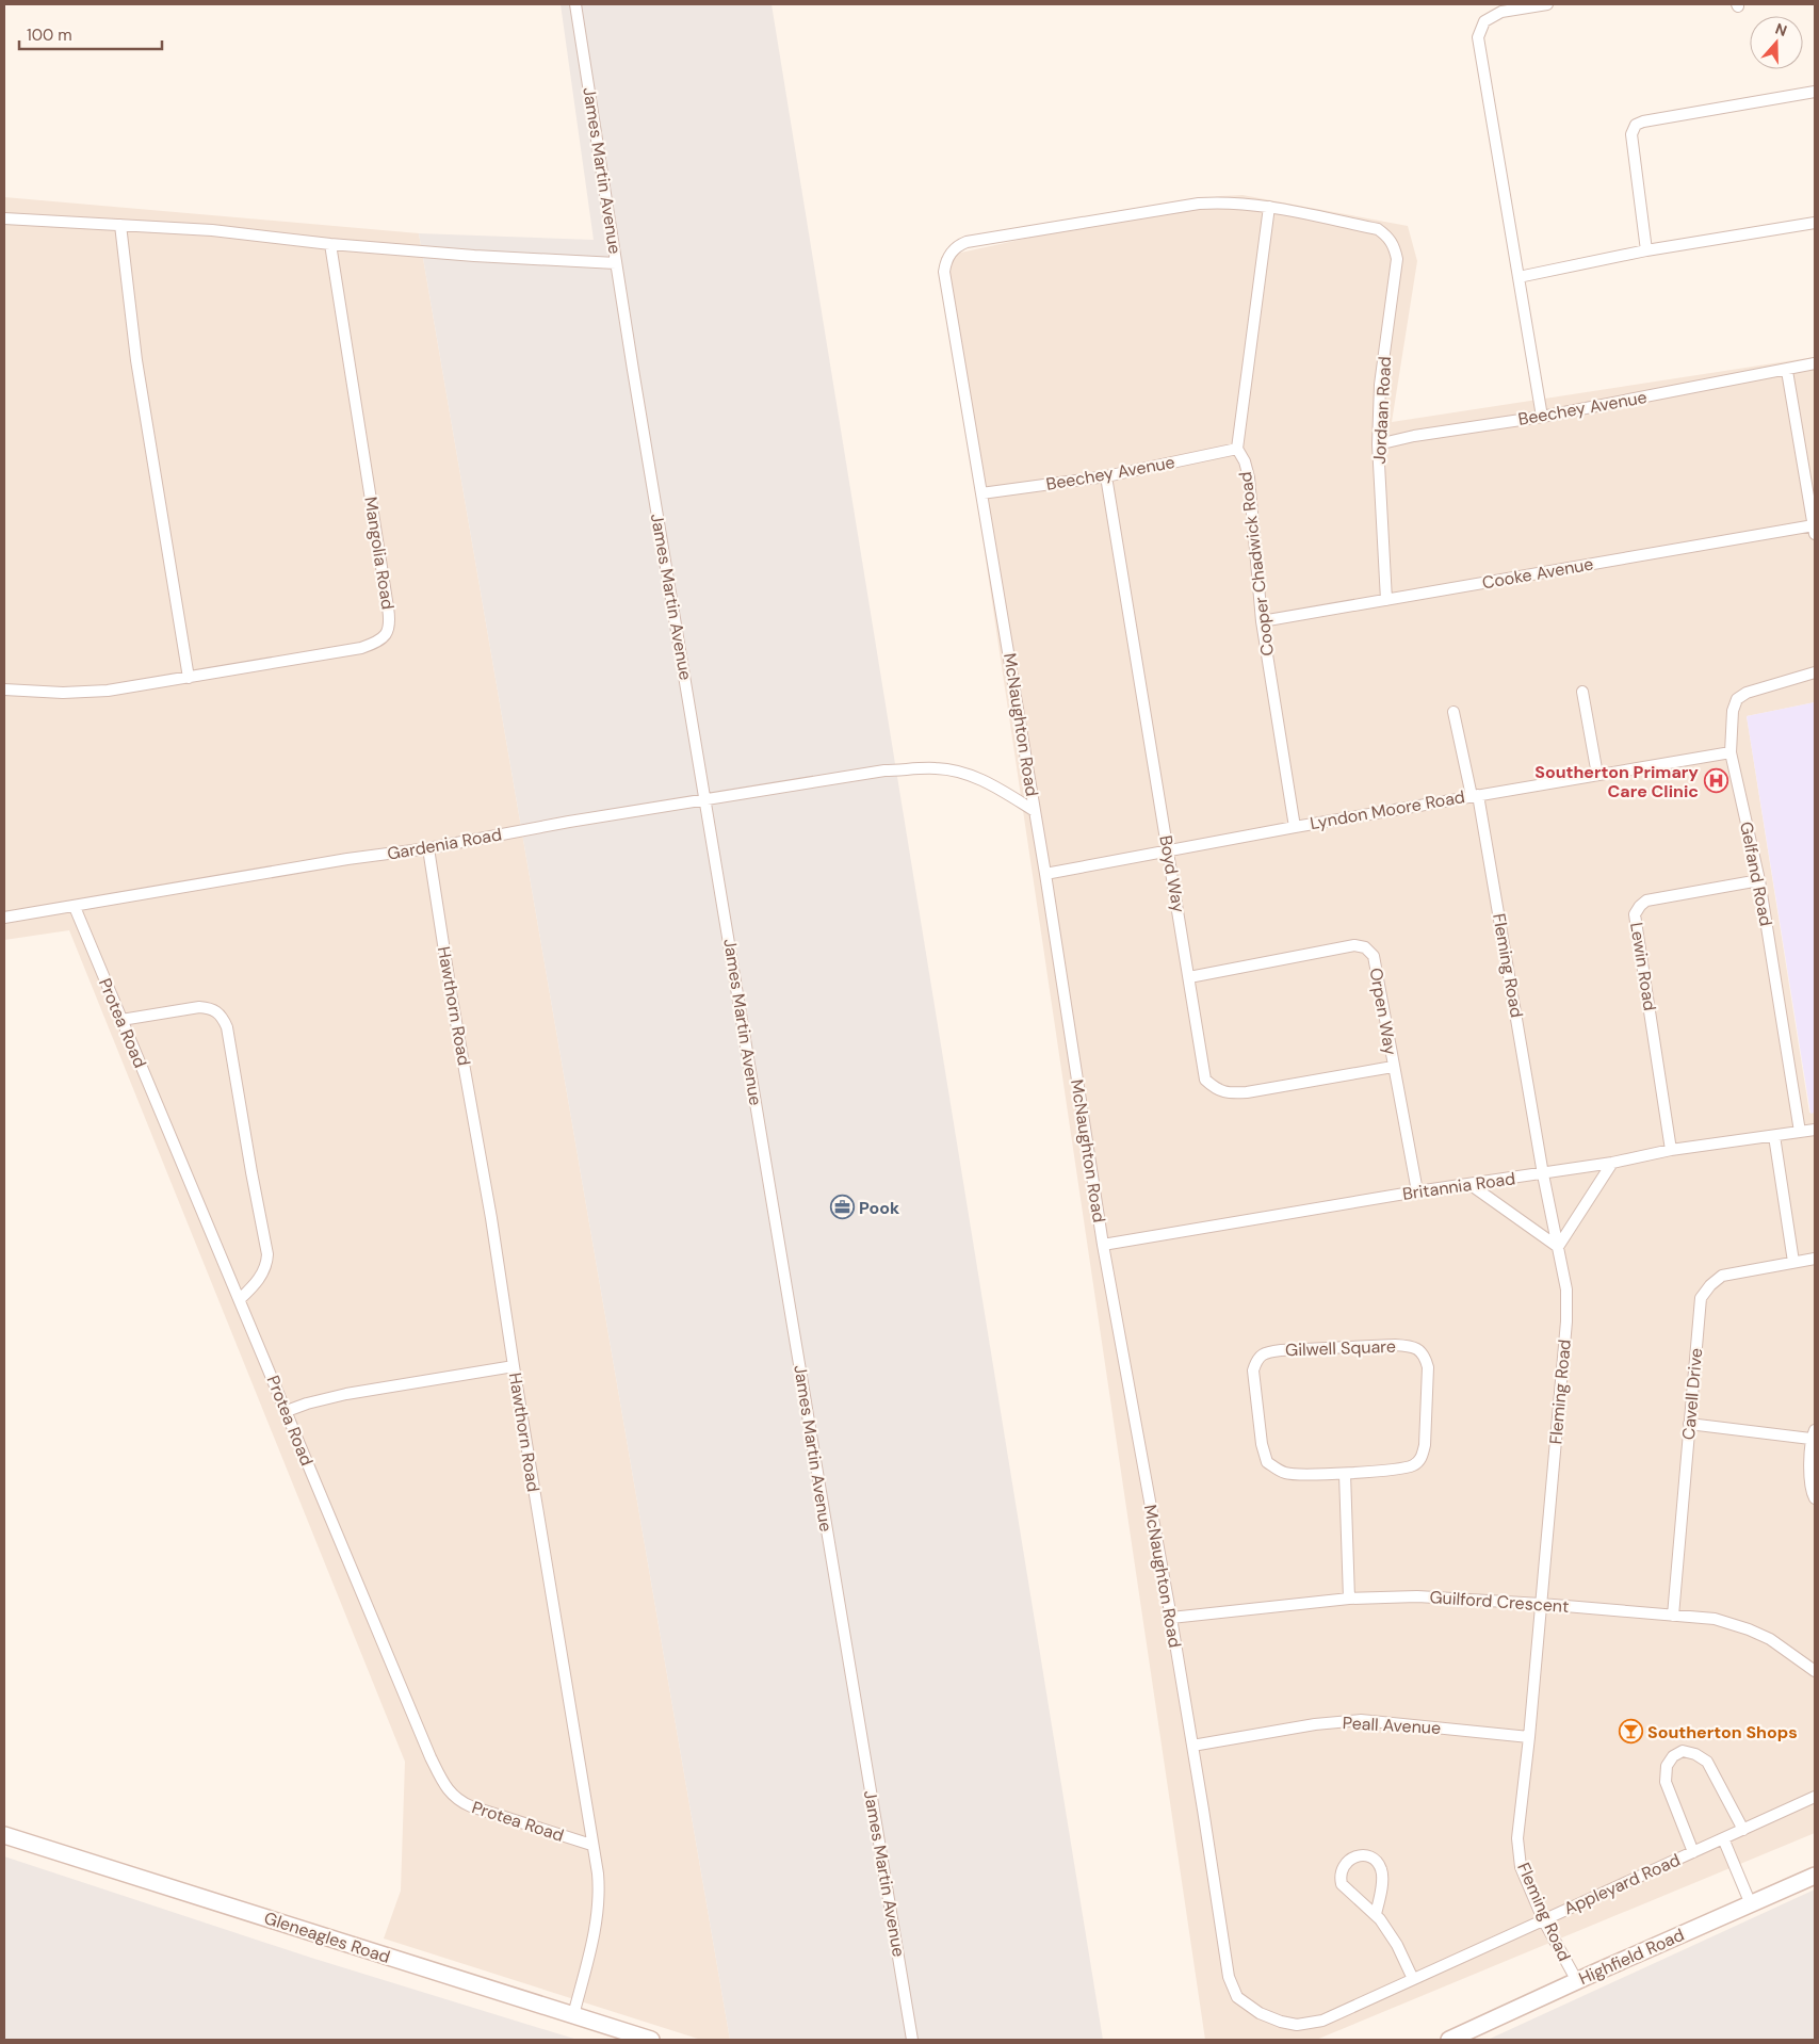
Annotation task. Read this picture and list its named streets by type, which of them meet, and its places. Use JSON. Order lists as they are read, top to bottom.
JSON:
{
  "streets": {
    "street": [
      "James Martin Avenue",
      "Beechey Avenue",
      "Jordaan Road",
      "Mangolia Road",
      "Cooper Chadwick Road",
      "Cooke Avenue",
      "McNaughton Road",
      "Lyndon Moore Road",
      "Gardenia Road",
      "Boyd Way",
      "Gelfand Road",
      "Fleming Road",
      "Lewin Road",
      "Hawthorn Road",
      "Orpen Way",
      "Protea Road",
      "Britannia Road",
      "Gilwell Square",
      "Cavell Drive",
      "Guilford Crescent",
      "Peall Avenue",
      "Appleyard Road",
      "Gleneagles Road",
      "Highfield Road"
    ]
  },
  "crossings": [
    ["James Martin Avenue", "Gardenia Road"],
    ["Beechey Avenue", "Jordaan Road"],
    ["Beechey Avenue", "Cooper Chadwick Road"],
    ["Beechey Avenue", "McNaughton Road"],
    ["Beechey Avenue", "Boyd Way"],
    ["Jordaan Road", "Cooper Chadwick Road"],
    ["Jordaan Road", "Cooke Avenue"],
    ["Jordaan Road", "McNaughton Road"],
    ["Cooper Chadwick Road", "Cooke Avenue"],
    ["Cooper Chadwick Road", "McNaughton Road"],
    ["Cooper Chadwick Road", "Lyndon Moore Road"],
    ["McNaughton Road", "Lyndon Moore Road"],
    ["McNaughton Road", "Gardenia Road"],
    ["McNaughton Road", "Britannia Road"],
    ["McNaughton Road", "Guilford Crescent"],
    ["McNaughton Road", "Peall Avenue"],
    ["McNaughton Road", "Appleyard Road"],
    ["Lyndon Moore Road", "Boyd Way"],
    ["Lyndon Moore Road", "Gelfand Road"],
    ["Lyndon Moore Road", "Fleming Road"],
    ["Gardenia Road", "Hawthorn Road"],
    ["Gardenia Road", "Protea Road"],
    ["Boyd Way", "Orpen Way"],
    ["Gelfand Road", "Lewin Road"],
    ["Gelfand Road", "Britannia Road"],
    ["Fleming Road", "Britannia Road"],
    ["Fleming Road", "Guilford Crescent"],
    ["Fleming Road", "Peall Avenue"],
    ["Fleming Road", "Appleyard Road"],
    ["Fleming Road", "Highfield Road"],
    ["Lewin Road", "Britannia Road"],
    ["Hawthorn Road", "Protea Road"],
    ["Hawthorn Road", "Gleneagles Road"],
    ["Orpen Way", "Britannia Road"],
    ["Cavell Drive", "Guilford Crescent"]
  ],
  "places": {
    "hospital": ["Southerton Primary Care Clinic"],
    "office": ["Pook"],
    "bar": ["Southerton Shops"]
  },
  "scale_bar": "100 m",
  "north": "top"
}
